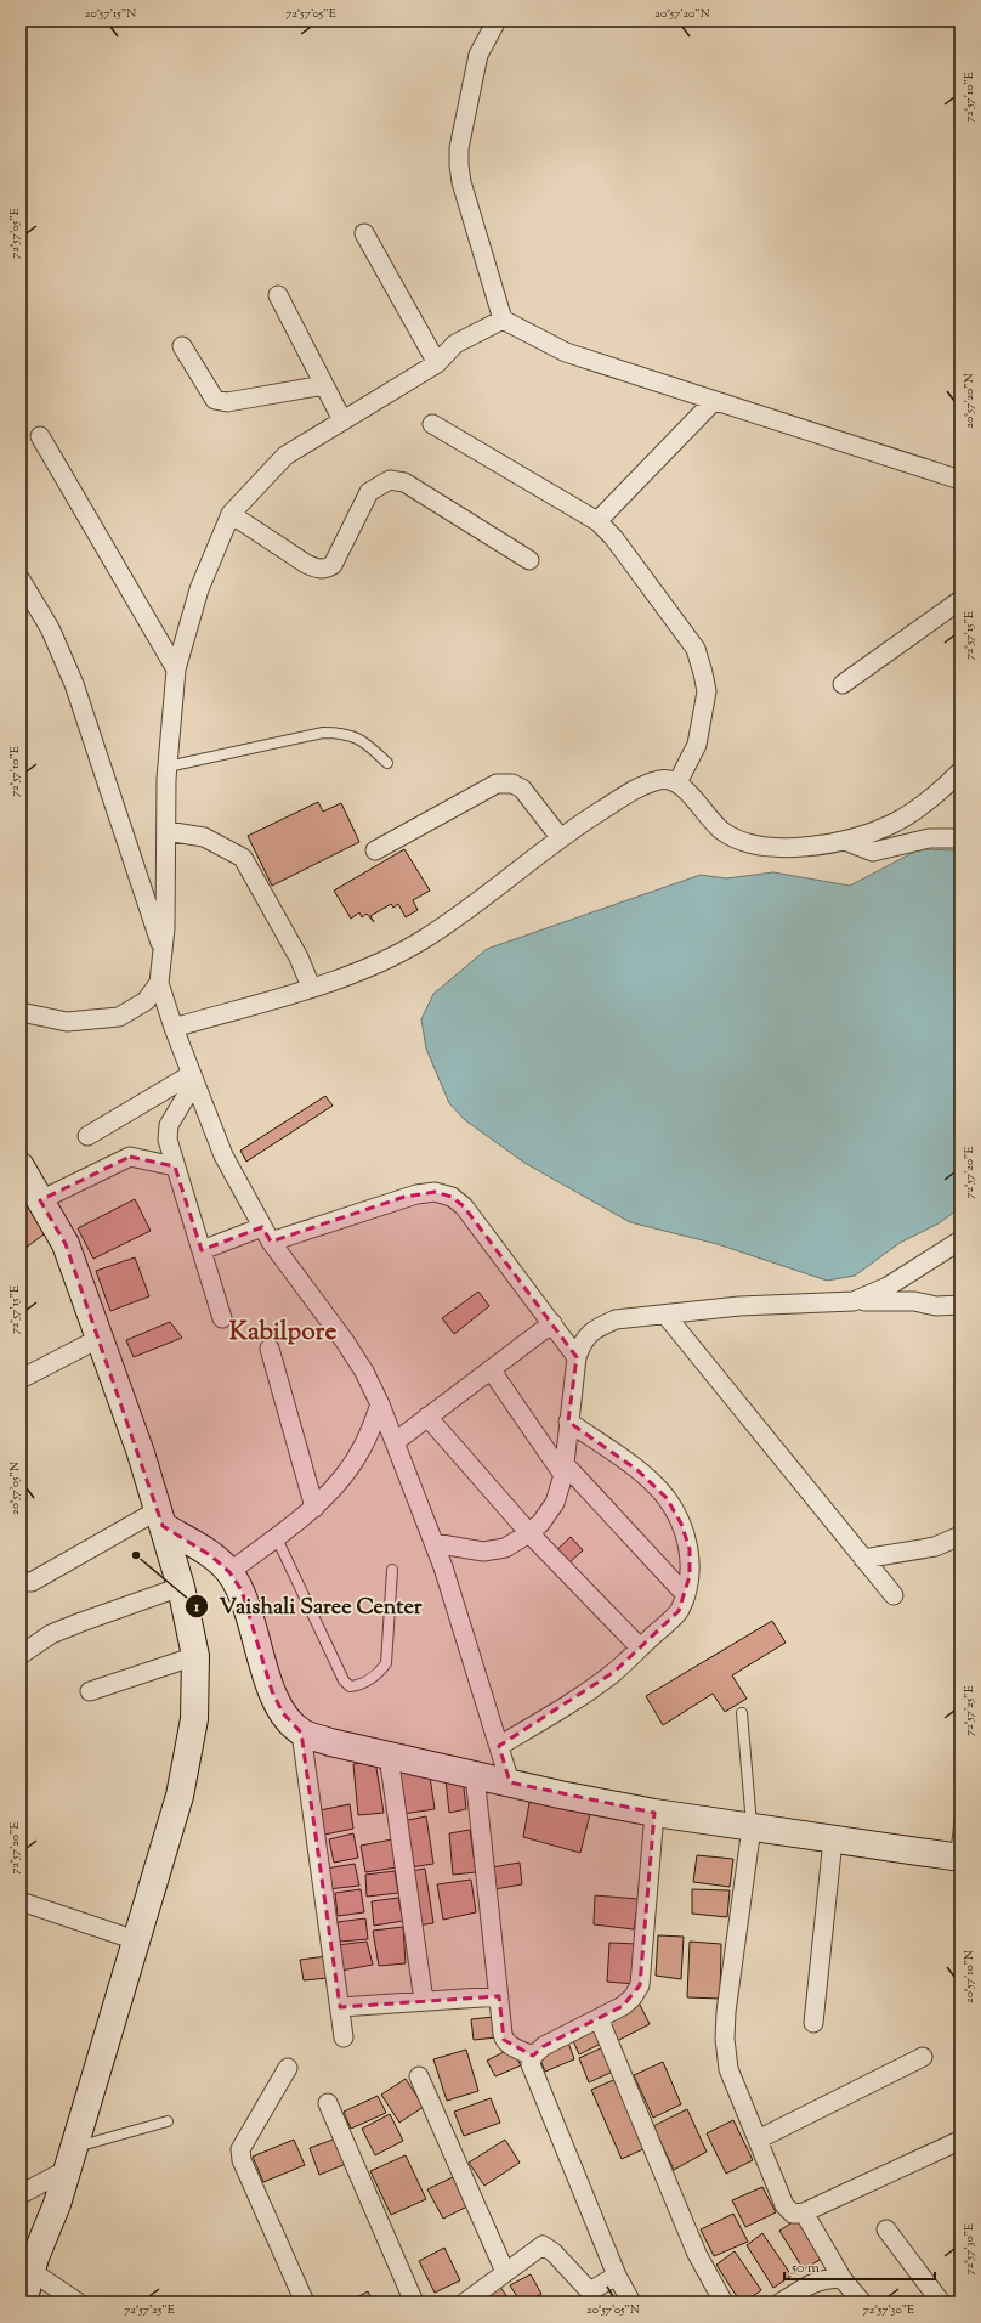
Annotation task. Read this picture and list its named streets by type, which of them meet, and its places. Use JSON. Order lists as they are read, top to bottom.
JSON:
{
  "districts": ["Kabilpore"],
  "places": ["Vaishali Saree Center"],
  "scale_bar": "50 m",
  "coordinates": [
    "20°57'15\"N",
    "72°57'05\"E",
    "20°57'20\"N",
    "72°57'10\"E",
    "72°57'15\"E",
    "72°57'20\"E",
    "20°57'05\"N",
    "72°57'25\"E",
    "20°57'10\"N",
    "72°57'30\"E"
  ]
}
